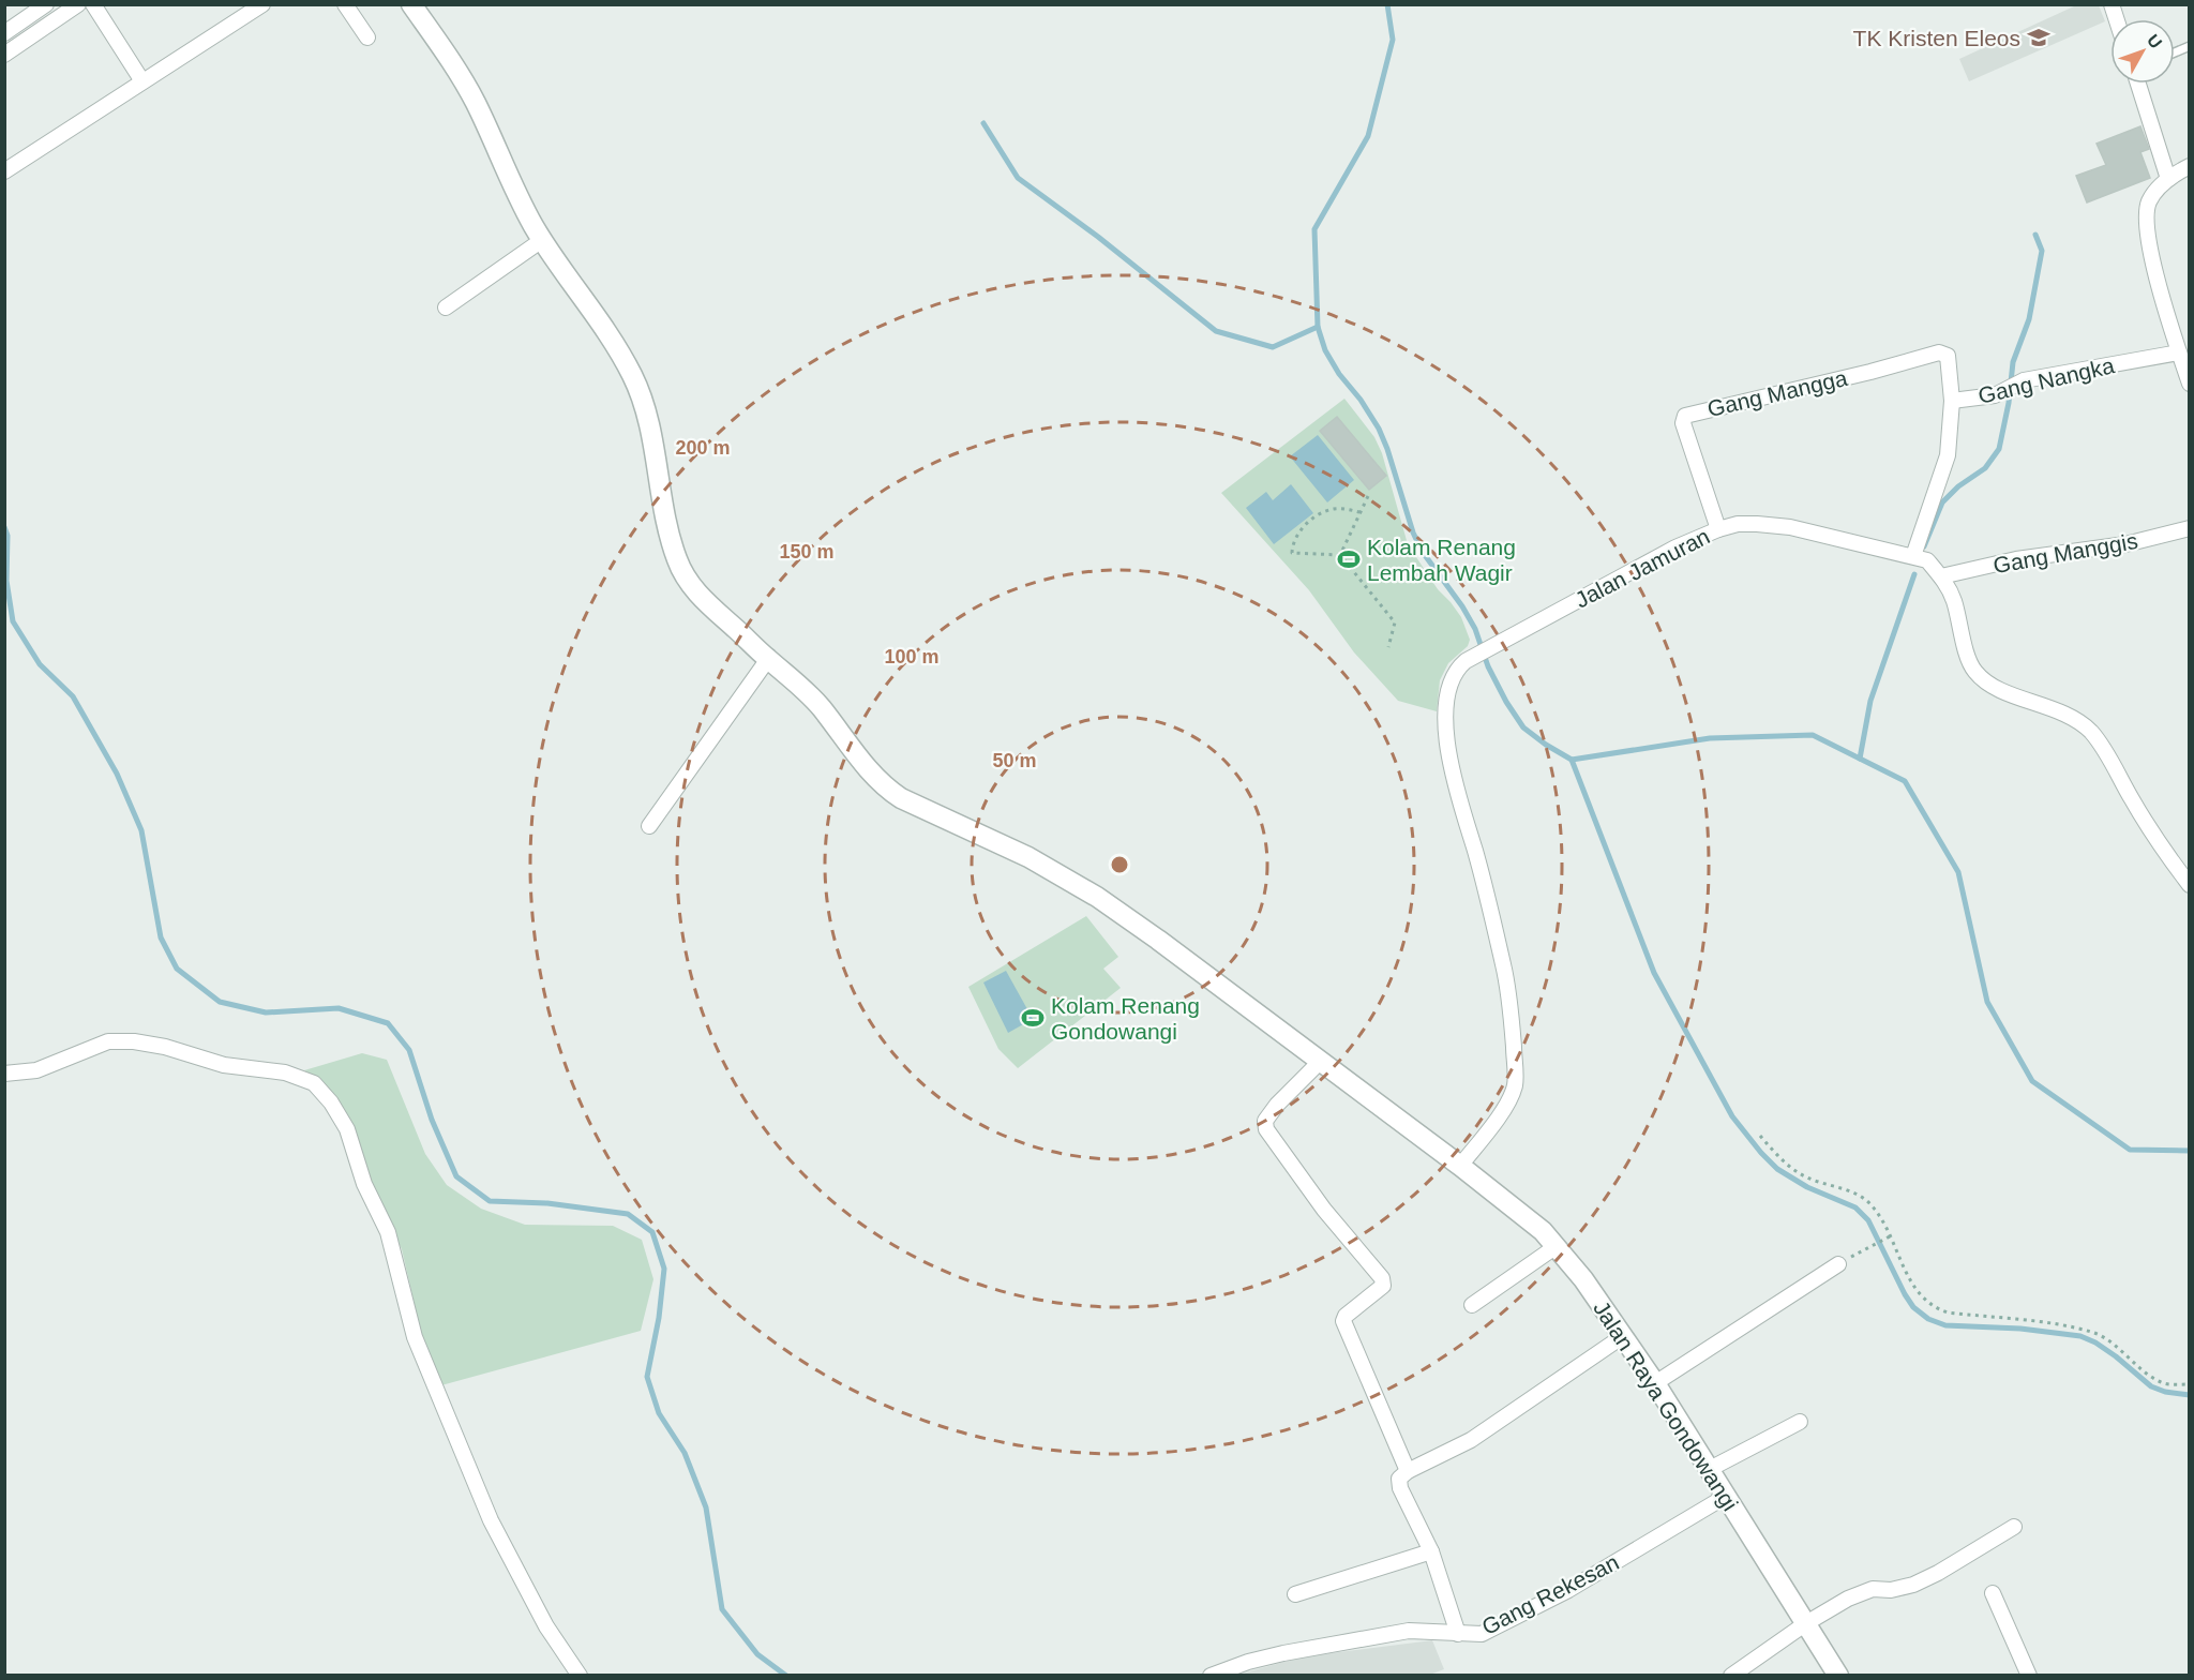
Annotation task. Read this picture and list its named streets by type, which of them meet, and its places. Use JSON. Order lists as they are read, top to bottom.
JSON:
{
  "streets": {
    "street": [
      "Gang Nangka",
      "Gang Mangga",
      "Gang Manggis",
      "Jalan Jamuran",
      "Jalan Raya Gondowangi",
      "Gang Rekesan"
    ]
  },
  "crossings": [
    ["Gang Nangka", "Gang Mangga"],
    ["Gang Nangka", "Jalan Jamuran"],
    ["Gang Mangga", "Jalan Jamuran"],
    ["Gang Manggis", "Jalan Jamuran"],
    ["Jalan Jamuran", "Jalan Raya Gondowangi"],
    ["Jalan Raya Gondowangi", "Gang Rekesan"]
  ],
  "places": {
    "school or university": ["TK Kristen Eleos"],
    "sports": ["Kolam Renang Lembah Wagir", "Kolam Renang Gondowangi"]
  },
  "north": "top right",
  "rings": [
    "200 m",
    "150 m",
    "100 m",
    "50 m"
  ]
}
